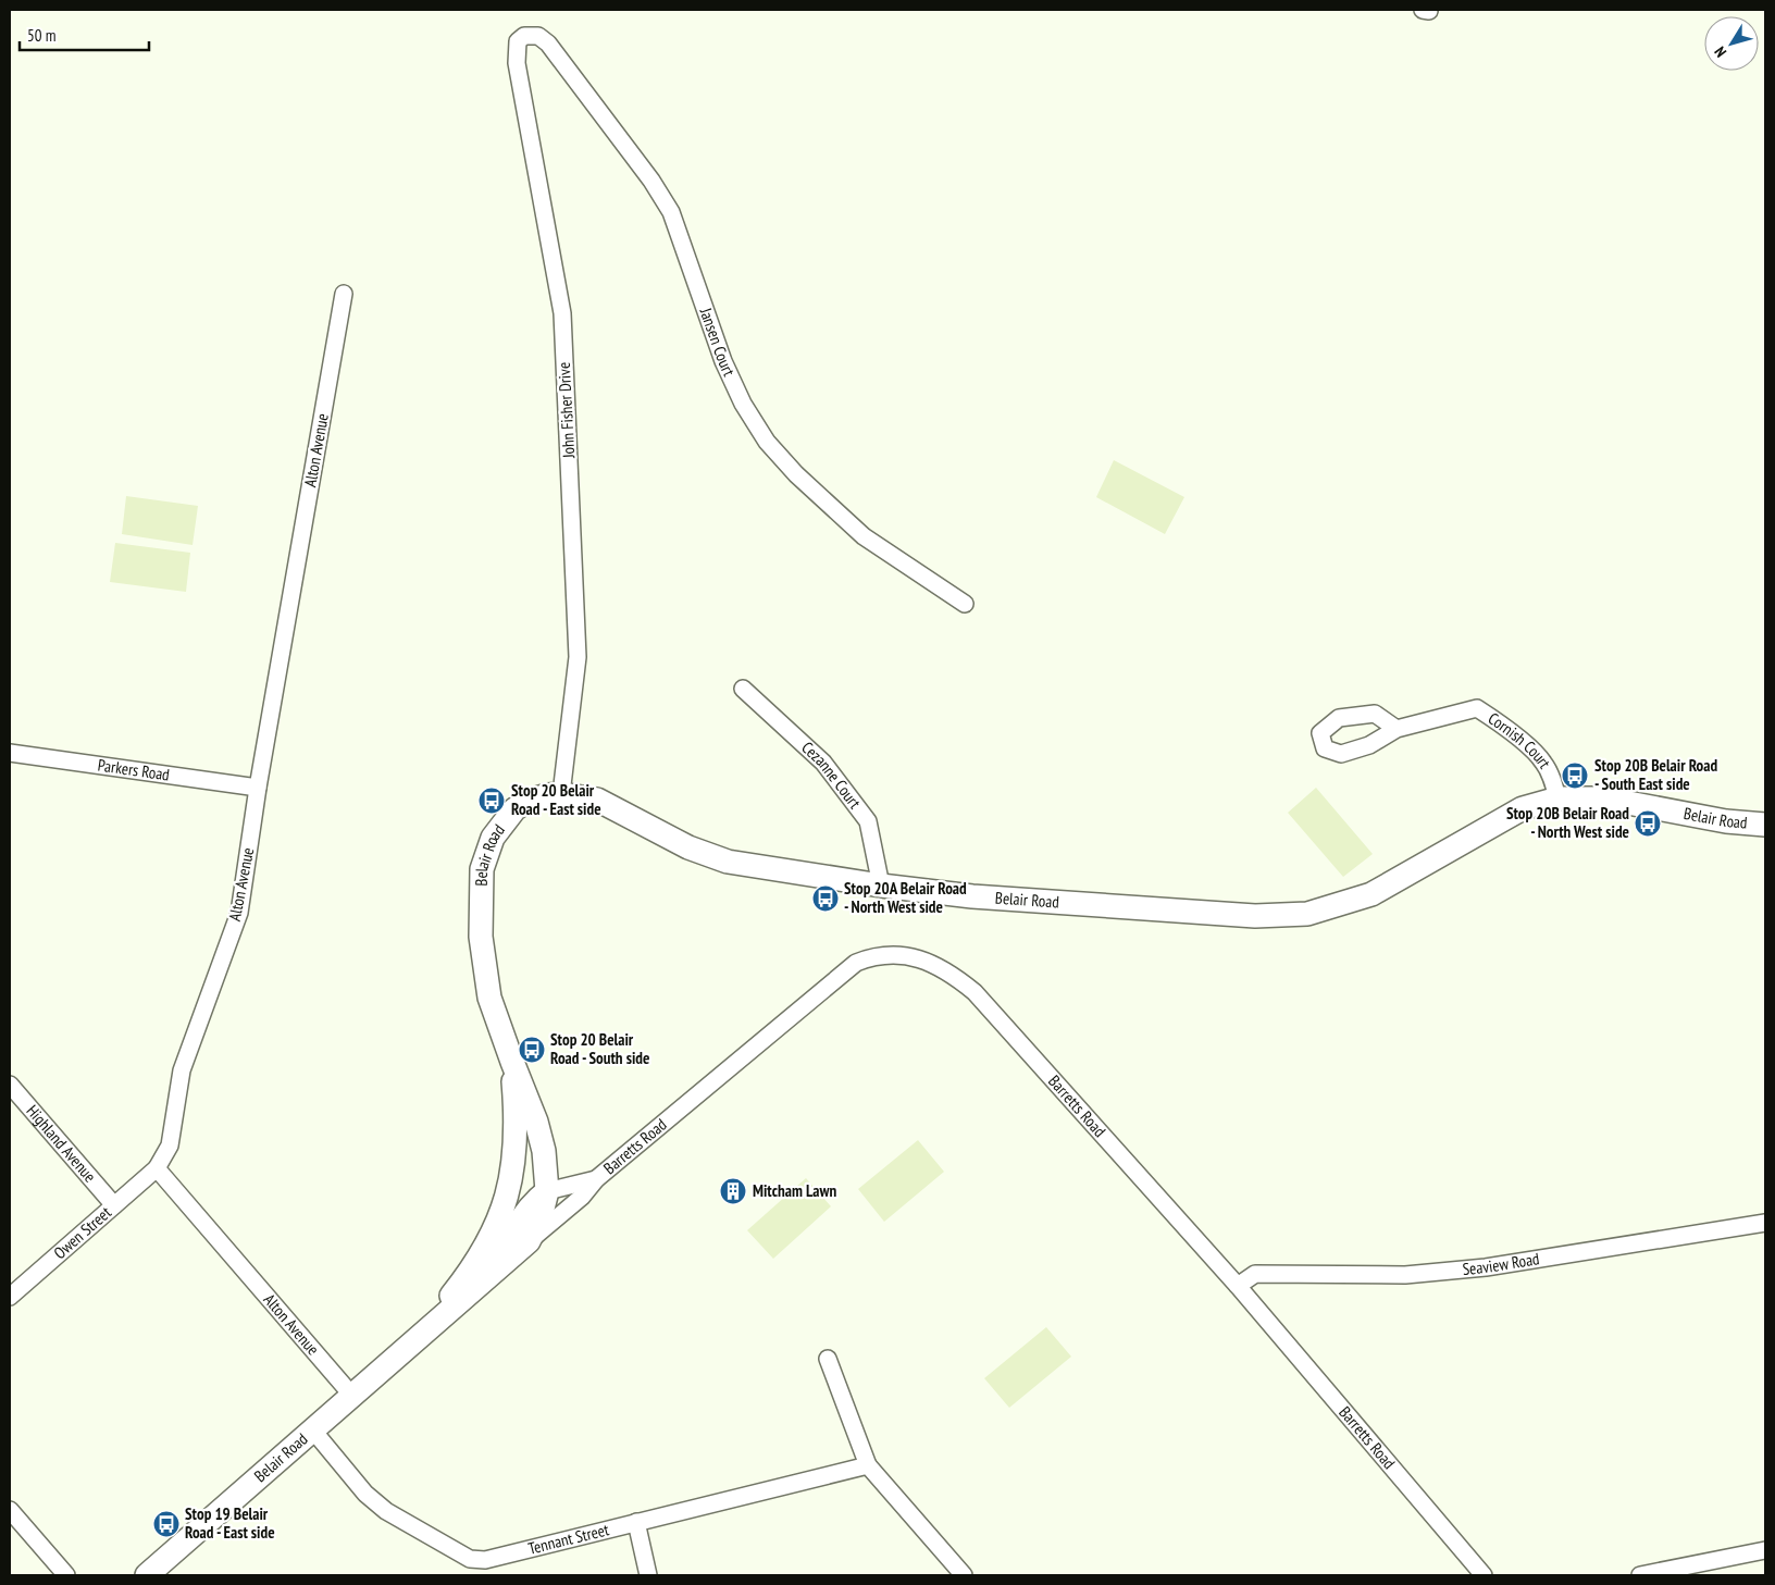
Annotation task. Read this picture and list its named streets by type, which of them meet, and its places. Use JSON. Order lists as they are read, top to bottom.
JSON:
{
  "streets": {
    "main road": ["Belair Road"],
    "street": [
      "Jansen Court",
      "John Fisher Drive",
      "Alton Avenue",
      "Cornish Court",
      "Parkers Road",
      "Cezanne Court",
      "Barretts Road",
      "Highland Avenue",
      "Owen Street",
      "Seaview Road",
      "Tennant Street"
    ]
  },
  "crossings": [
    ["Jansen Court", "John Fisher Drive"],
    ["John Fisher Drive", "Belair Road"],
    ["Alton Avenue", "Parkers Road"],
    ["Alton Avenue", "Belair Road"],
    ["Alton Avenue", "Owen Street"],
    ["Cornish Court", "Belair Road"],
    ["Cezanne Court", "Belair Road"],
    ["Belair Road", "Barretts Road"],
    ["Belair Road", "Tennant Street"],
    ["Barretts Road", "Seaview Road"],
    ["Highland Avenue", "Owen Street"]
  ],
  "places": {
    "bus stop": [
      "Stop 20B Belair Road - South East side",
      "Stop 20 Belair Road - East side",
      "Stop 20B Belair Road - North West side",
      "Stop 20A Belair Road - North West side",
      "Stop 20 Belair Road - South side",
      "Stop 19 Belair Road - East side"
    ],
    "building": ["Mitcham Lawn"]
  },
  "scale_bar": "50 m",
  "north": "bottom left"
}
